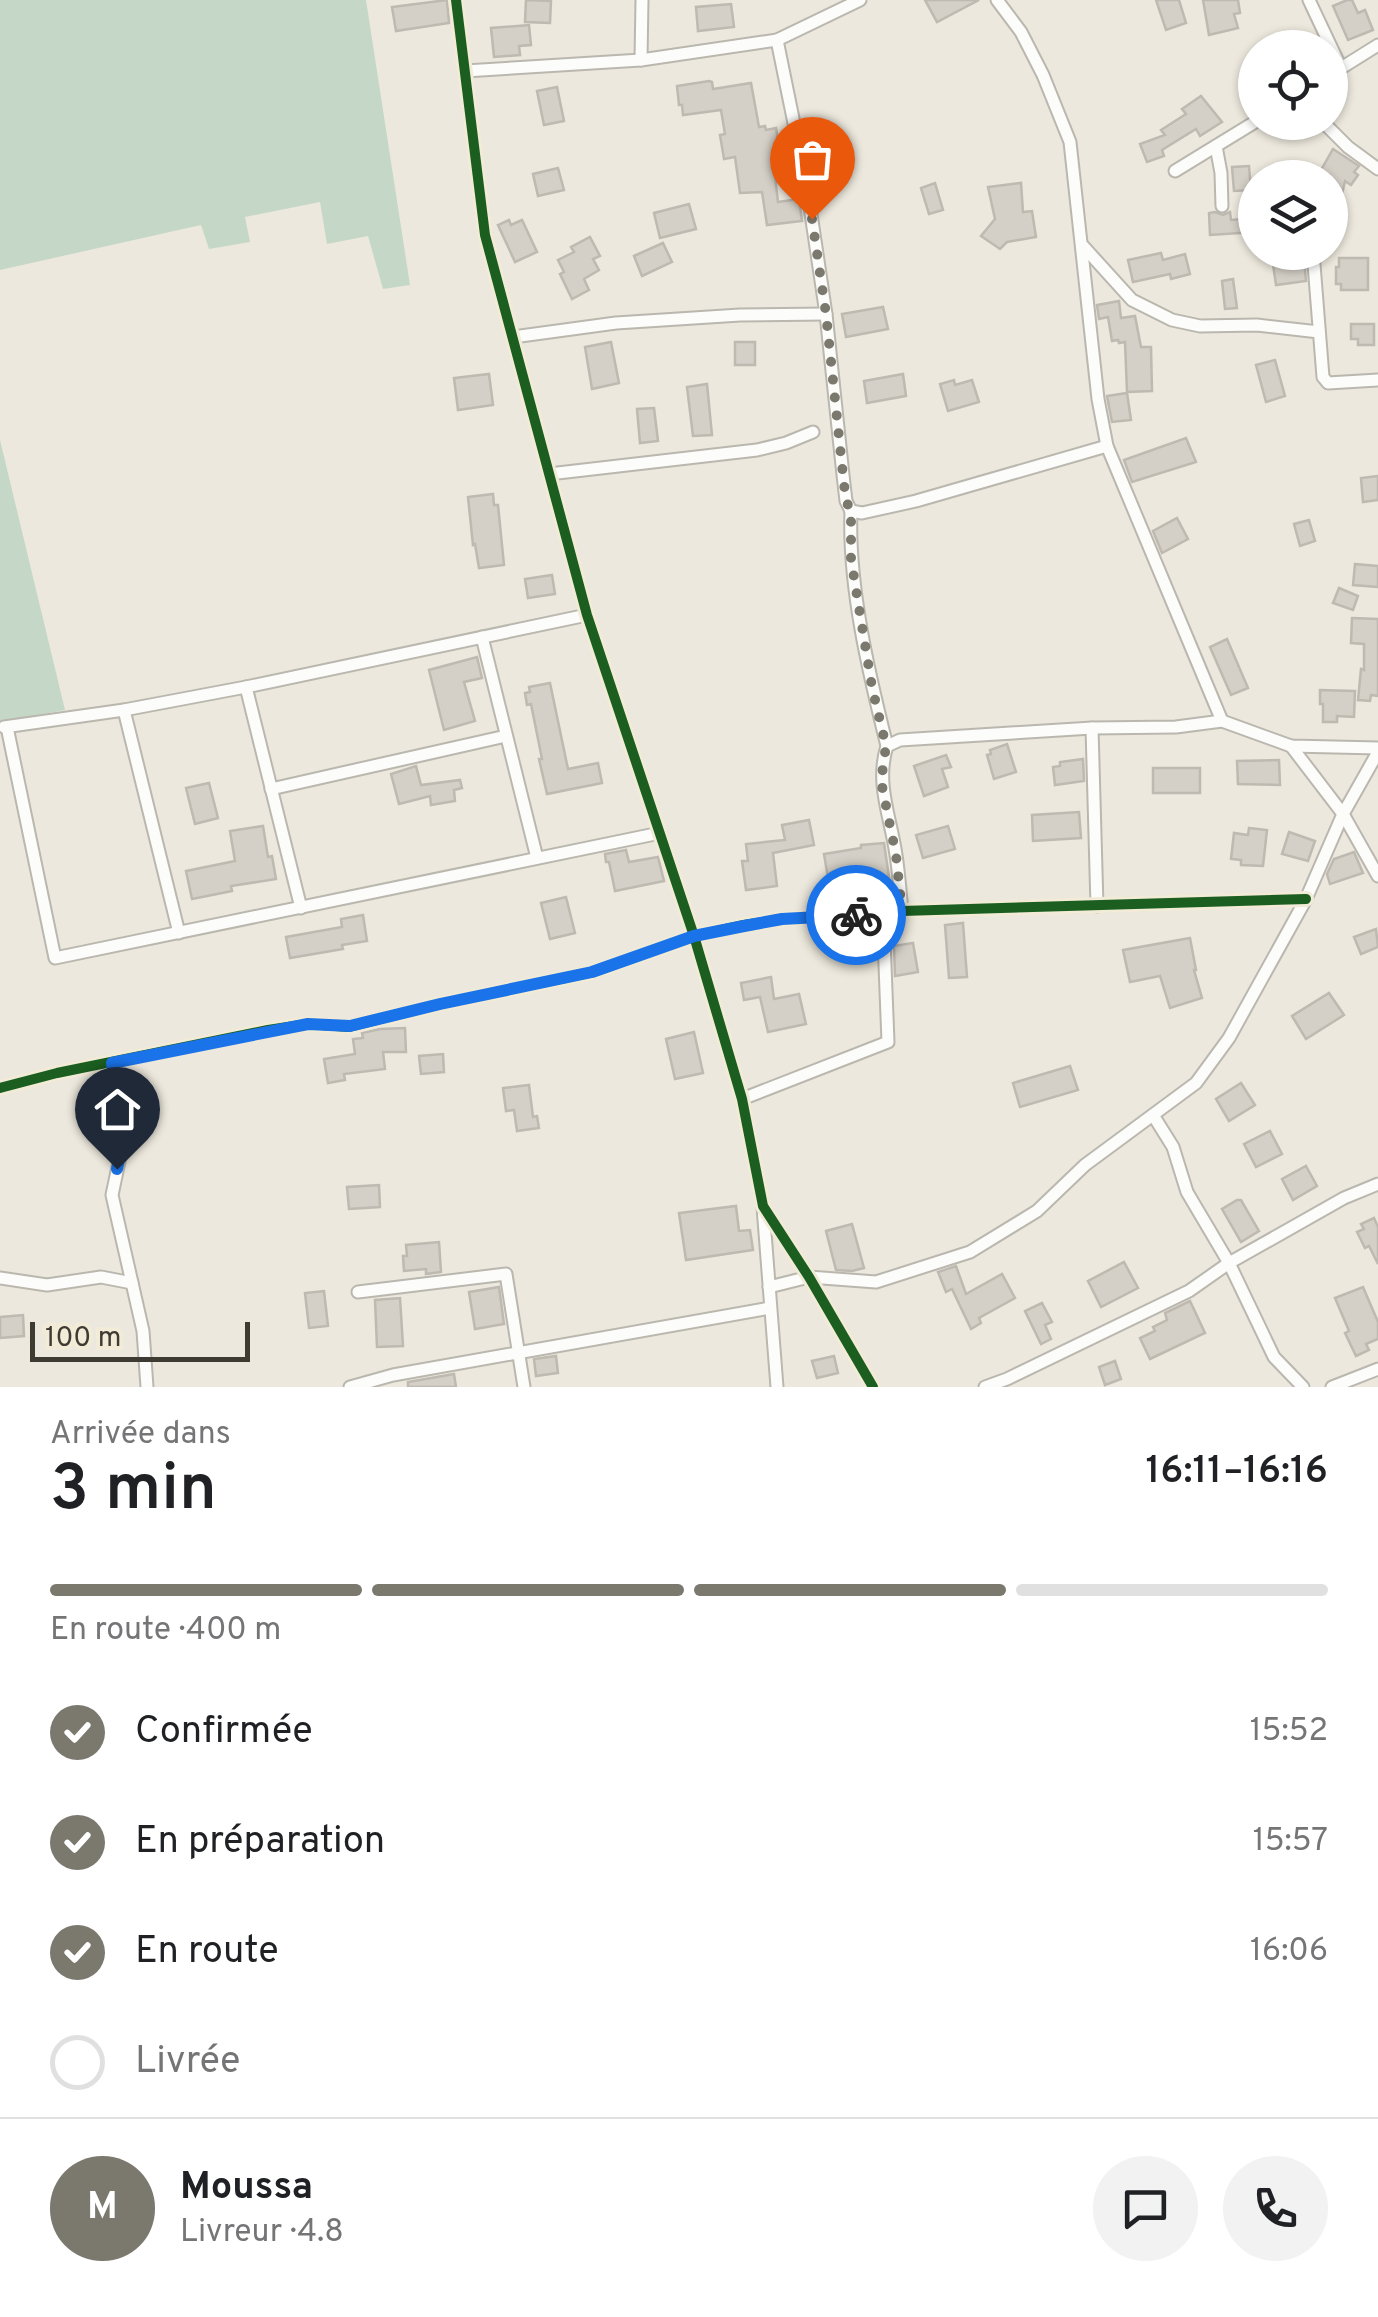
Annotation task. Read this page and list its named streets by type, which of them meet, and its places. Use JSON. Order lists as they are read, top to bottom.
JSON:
{
  "scale_bar": "100 m",
  "page": {
    "scale": "100 m",
    "heading": ["3 min", "Arrivée dans", "16:11–16:16"],
    "panel": ["Moussa", "Livreur · 4.8"],
    "bar": "En route · 400 m",
    "list": [
      ["Confirmée", "15:52"],
      ["En préparation", "15:57"],
      ["En route", "16:06"],
      "Livrée"
    ],
    "round": "M"
  }
}
